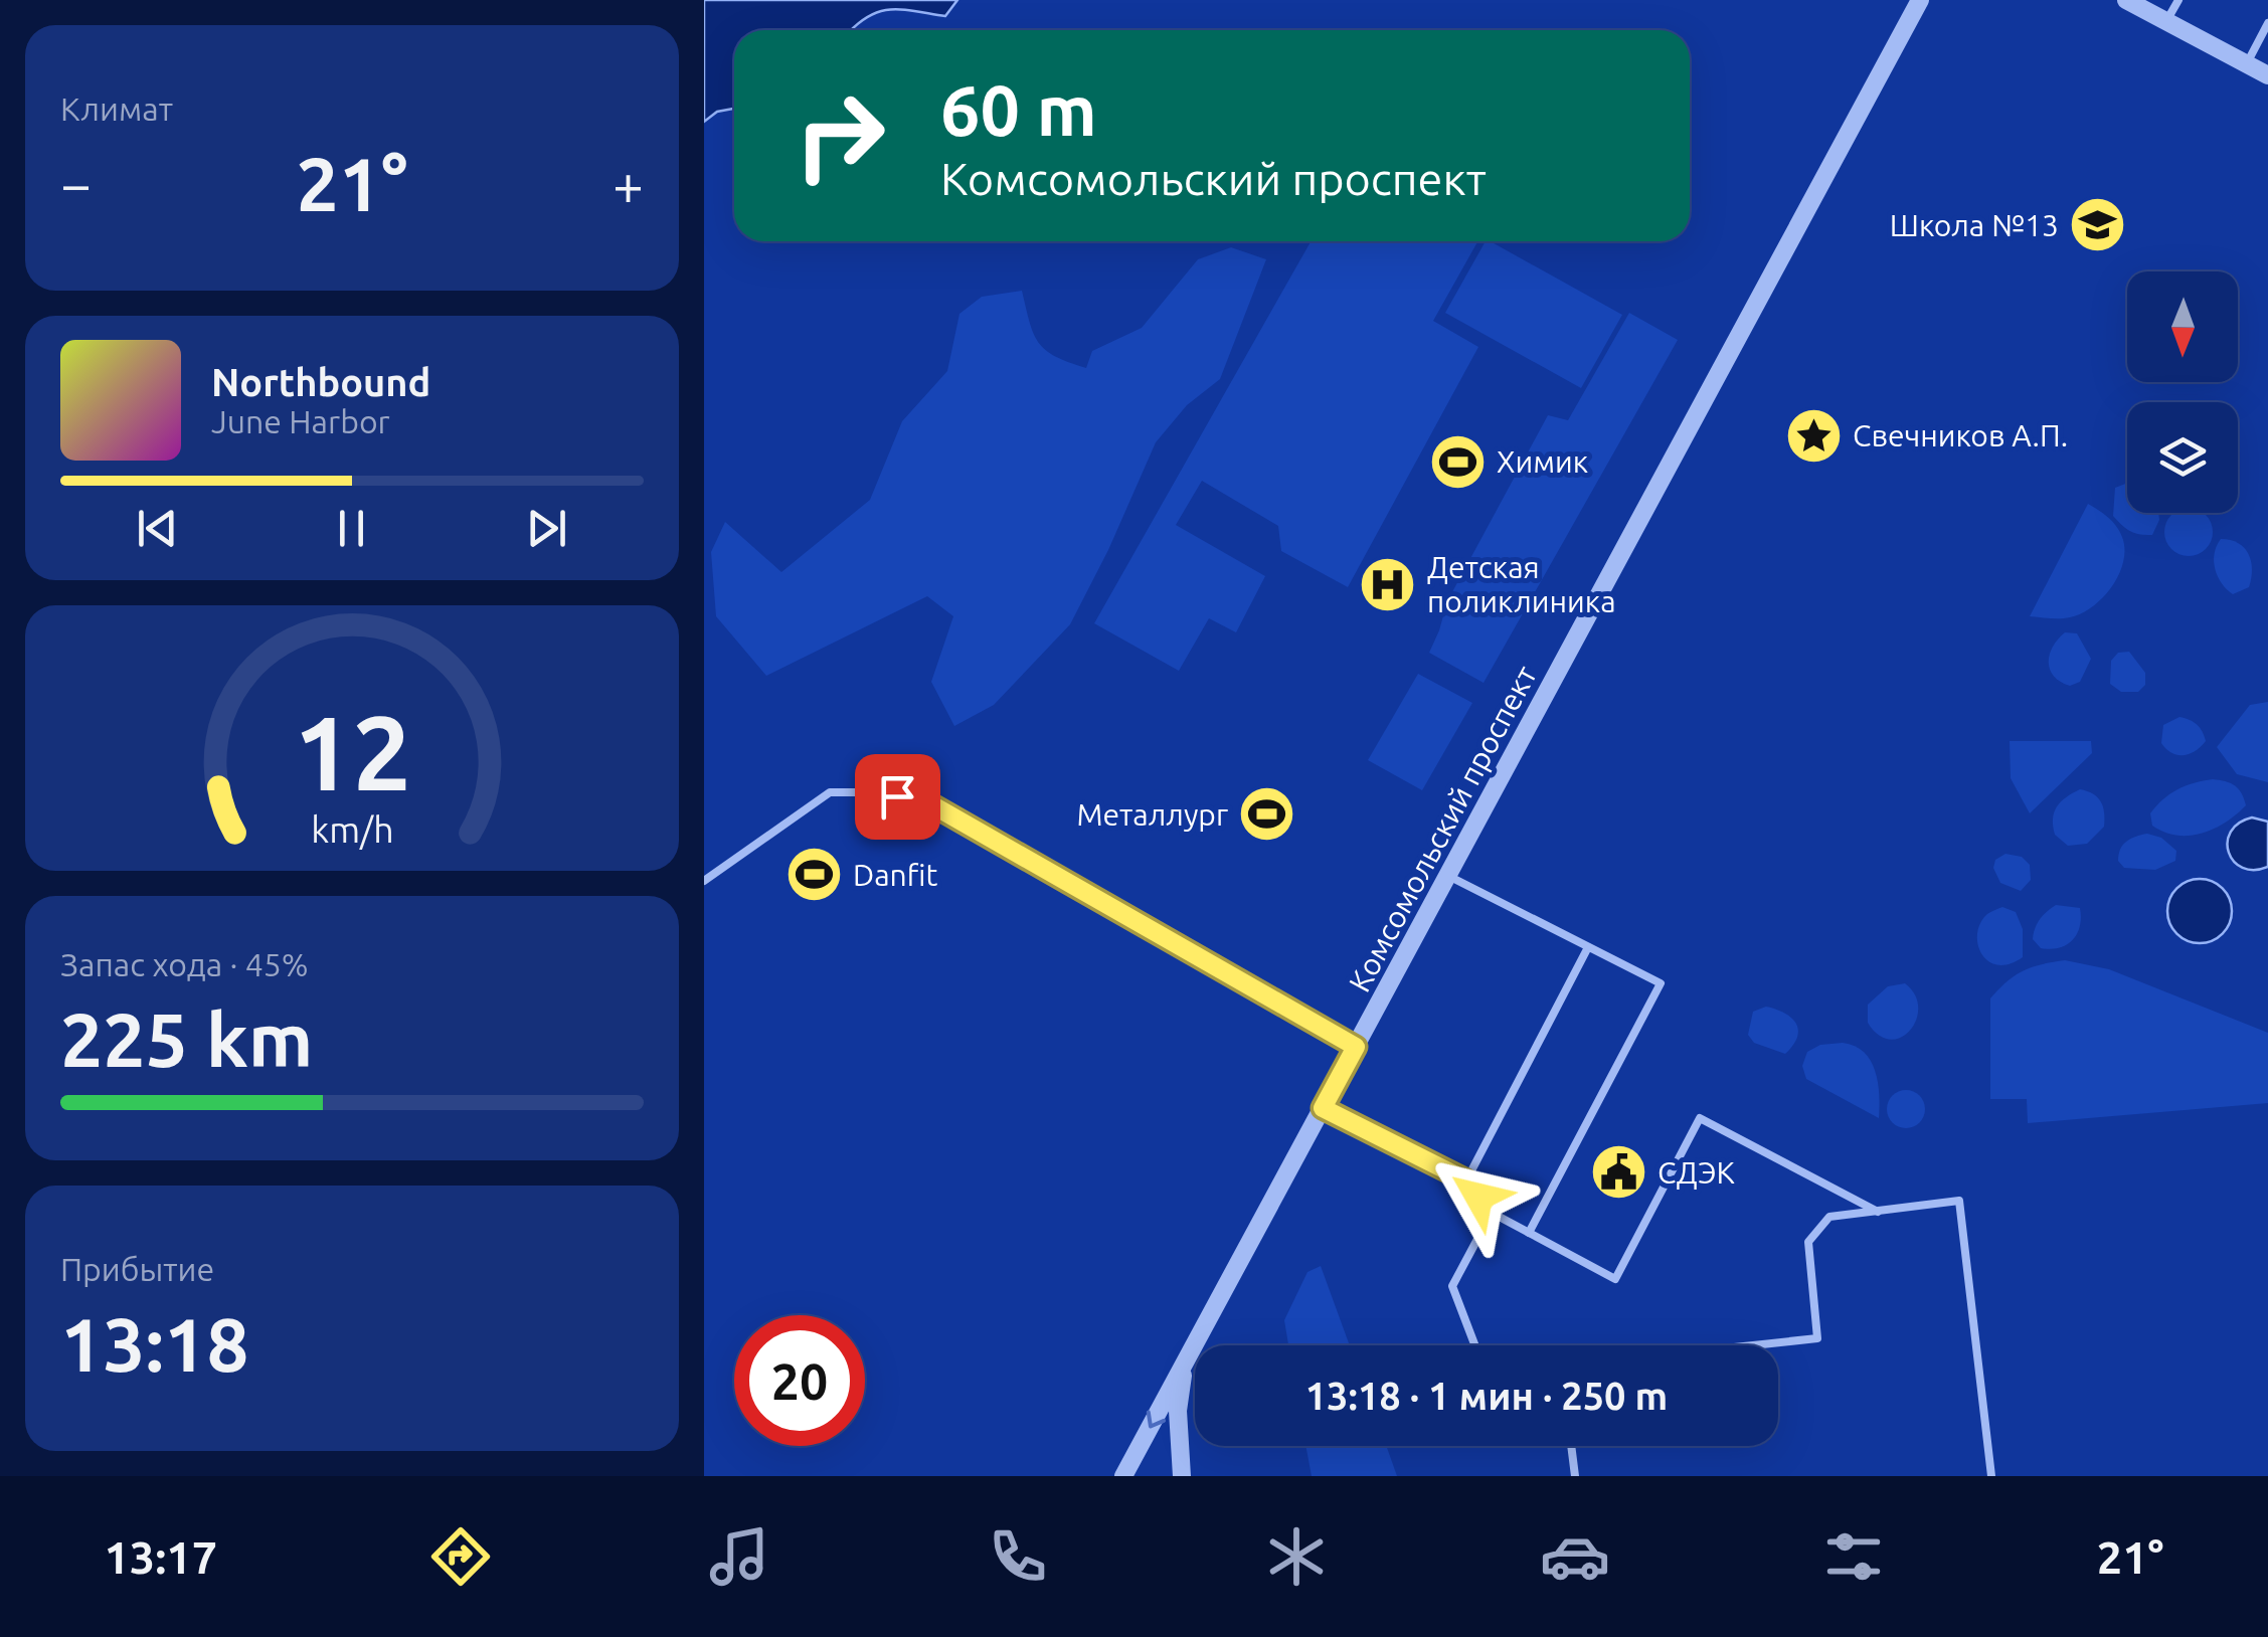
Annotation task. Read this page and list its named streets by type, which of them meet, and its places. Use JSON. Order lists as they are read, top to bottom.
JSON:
{
  "streets": {
    "street": ["Комсомольский проспект"]
  },
  "places": {
    "school or university": ["Школа №13"],
    "place": ["Свечников А.П."],
    "sports": ["Химик", "Металлург", "Danfit"],
    "hospital": ["Детская поликлиника"],
    "public building": ["СДЭК"]
  },
  "north": "bottom",
  "page": {
    "tile": [
      "Климат",
      ["Запас хода · 45%", "225 km"],
      ["Прибытие", "13:18"]
    ],
    "turn": ["60 m", "Комсомольский проспект"],
    "heat": ["−", "21°", "+"],
    "song": ["Northbound", "June Harbor"],
    "limit": "20",
    "trip": "13:18 · 1 мин · 250 m",
    "tabs": ["13:17", "21°"],
    "gauge": ["12", "km/h"]
  }
}
